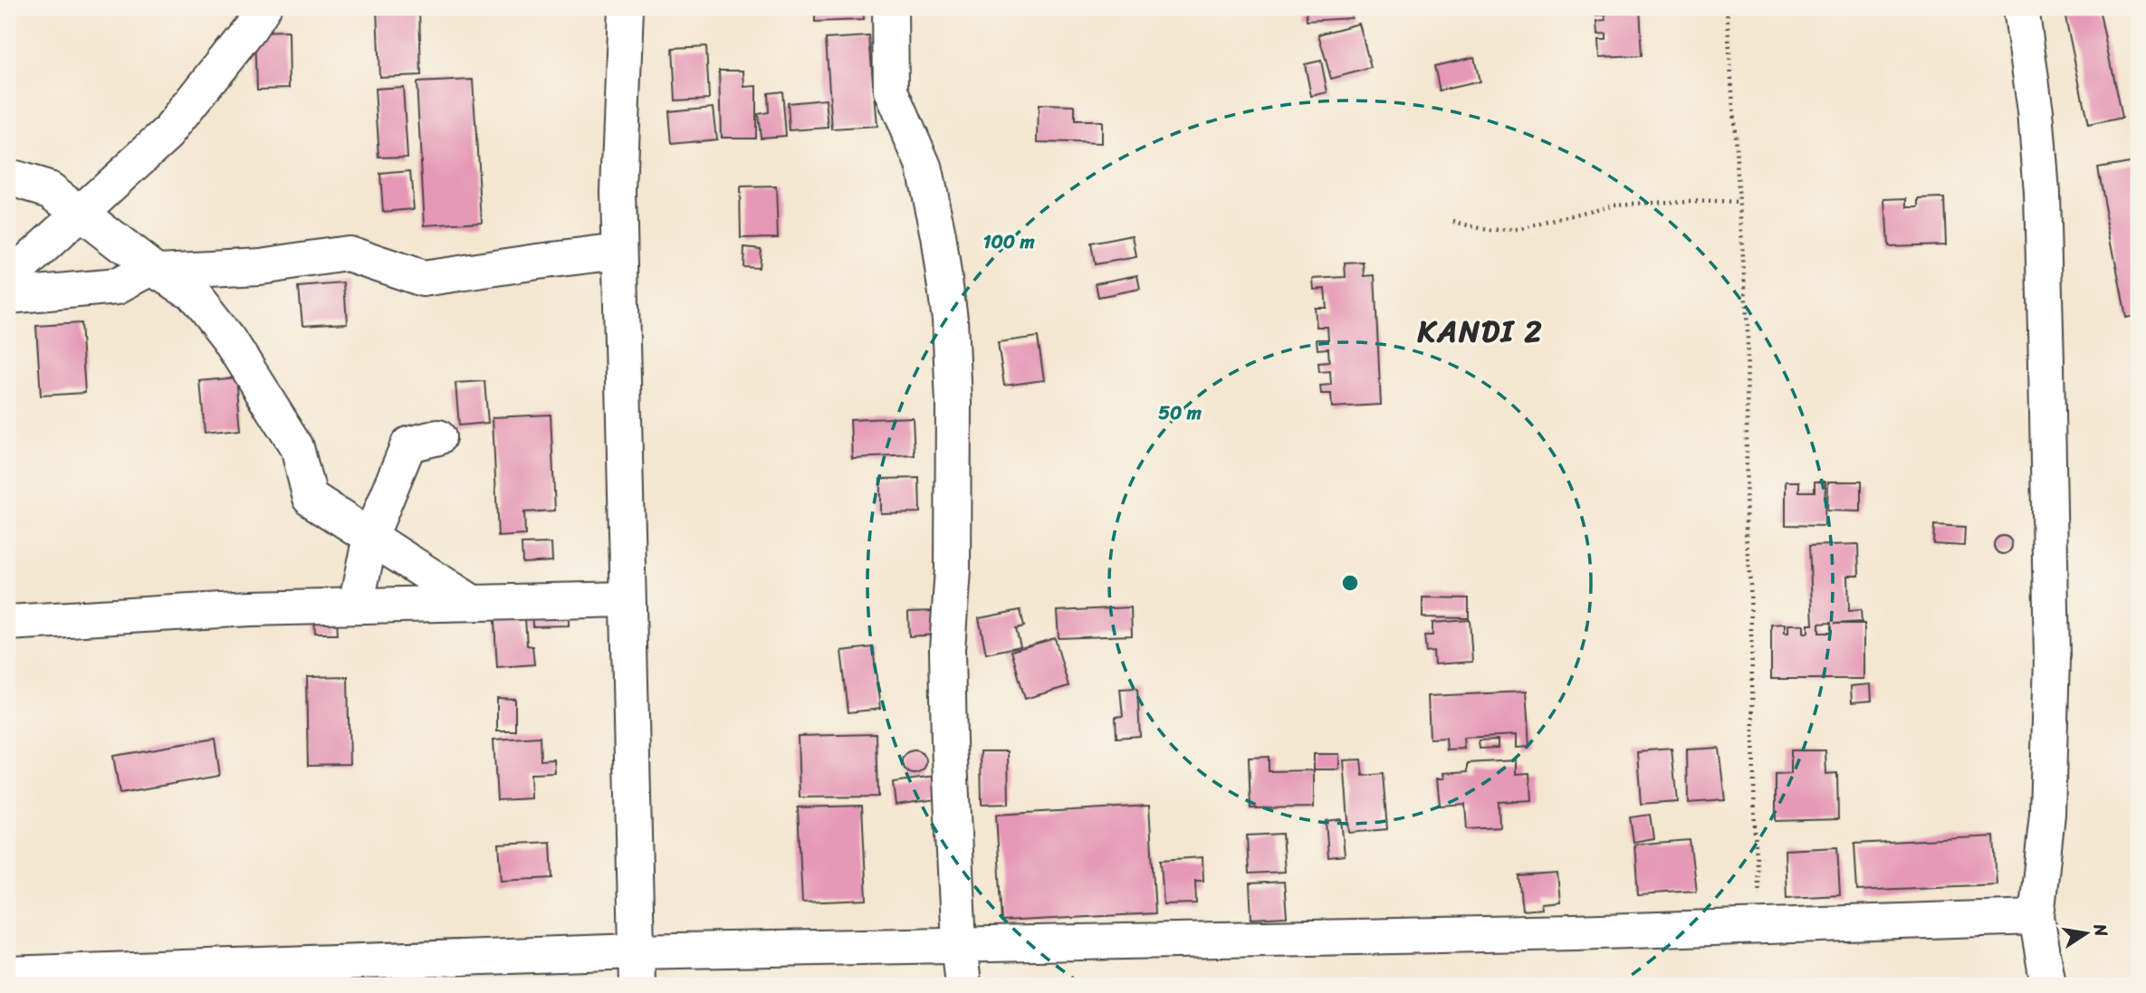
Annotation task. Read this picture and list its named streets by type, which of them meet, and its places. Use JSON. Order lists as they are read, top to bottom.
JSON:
{
  "districts": ["KANDI 2"],
  "north": "right",
  "rings": ["100 m", "50 m"]
}
